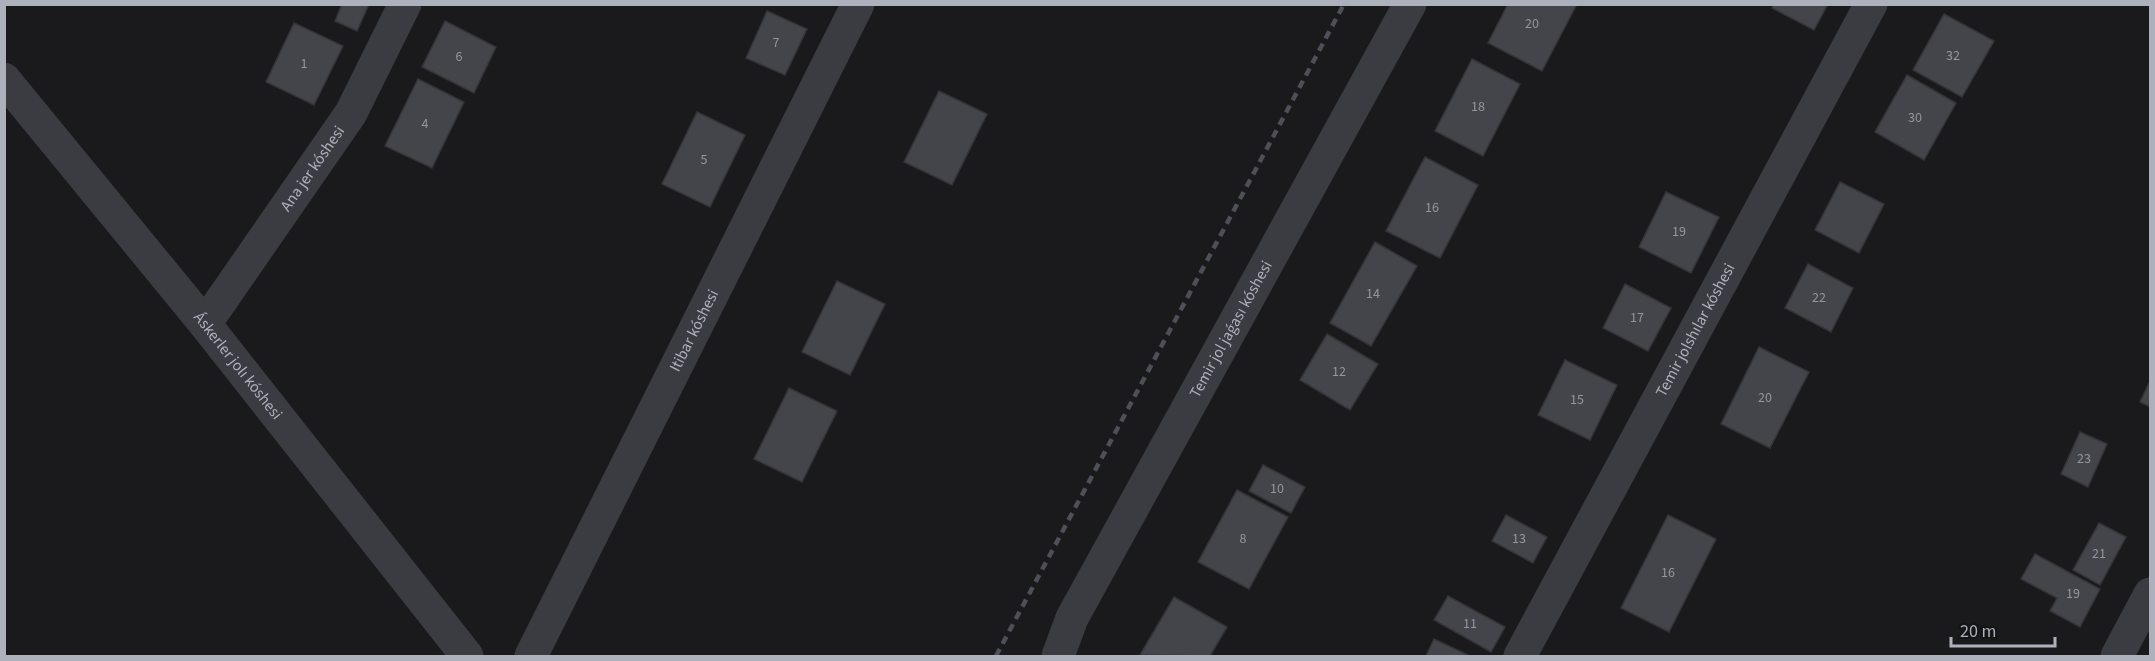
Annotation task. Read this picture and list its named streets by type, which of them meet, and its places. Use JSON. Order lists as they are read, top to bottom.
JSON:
{
  "streets": {
    "street": [
      "Ana jer kóshesi",
      "Temir jol jaǵası kóshesi",
      "Itibar kóshesi",
      "Temir jolshılar kóshesi",
      "Áskerler jolı kóshesi"
    ]
  },
  "crossings": [
    ["Ana jer kóshesi", "Áskerler jolı kóshesi"]
  ],
  "house_numbers": [
    "20",
    "7",
    "32",
    "6",
    "1",
    "18",
    "30",
    "4",
    "5",
    "16",
    "19",
    "14",
    "22",
    "17",
    "12",
    "20",
    "15",
    "23",
    "10",
    "8",
    "13",
    "21",
    "16",
    "19",
    "11"
  ],
  "scale_bar": "20 m"
}
